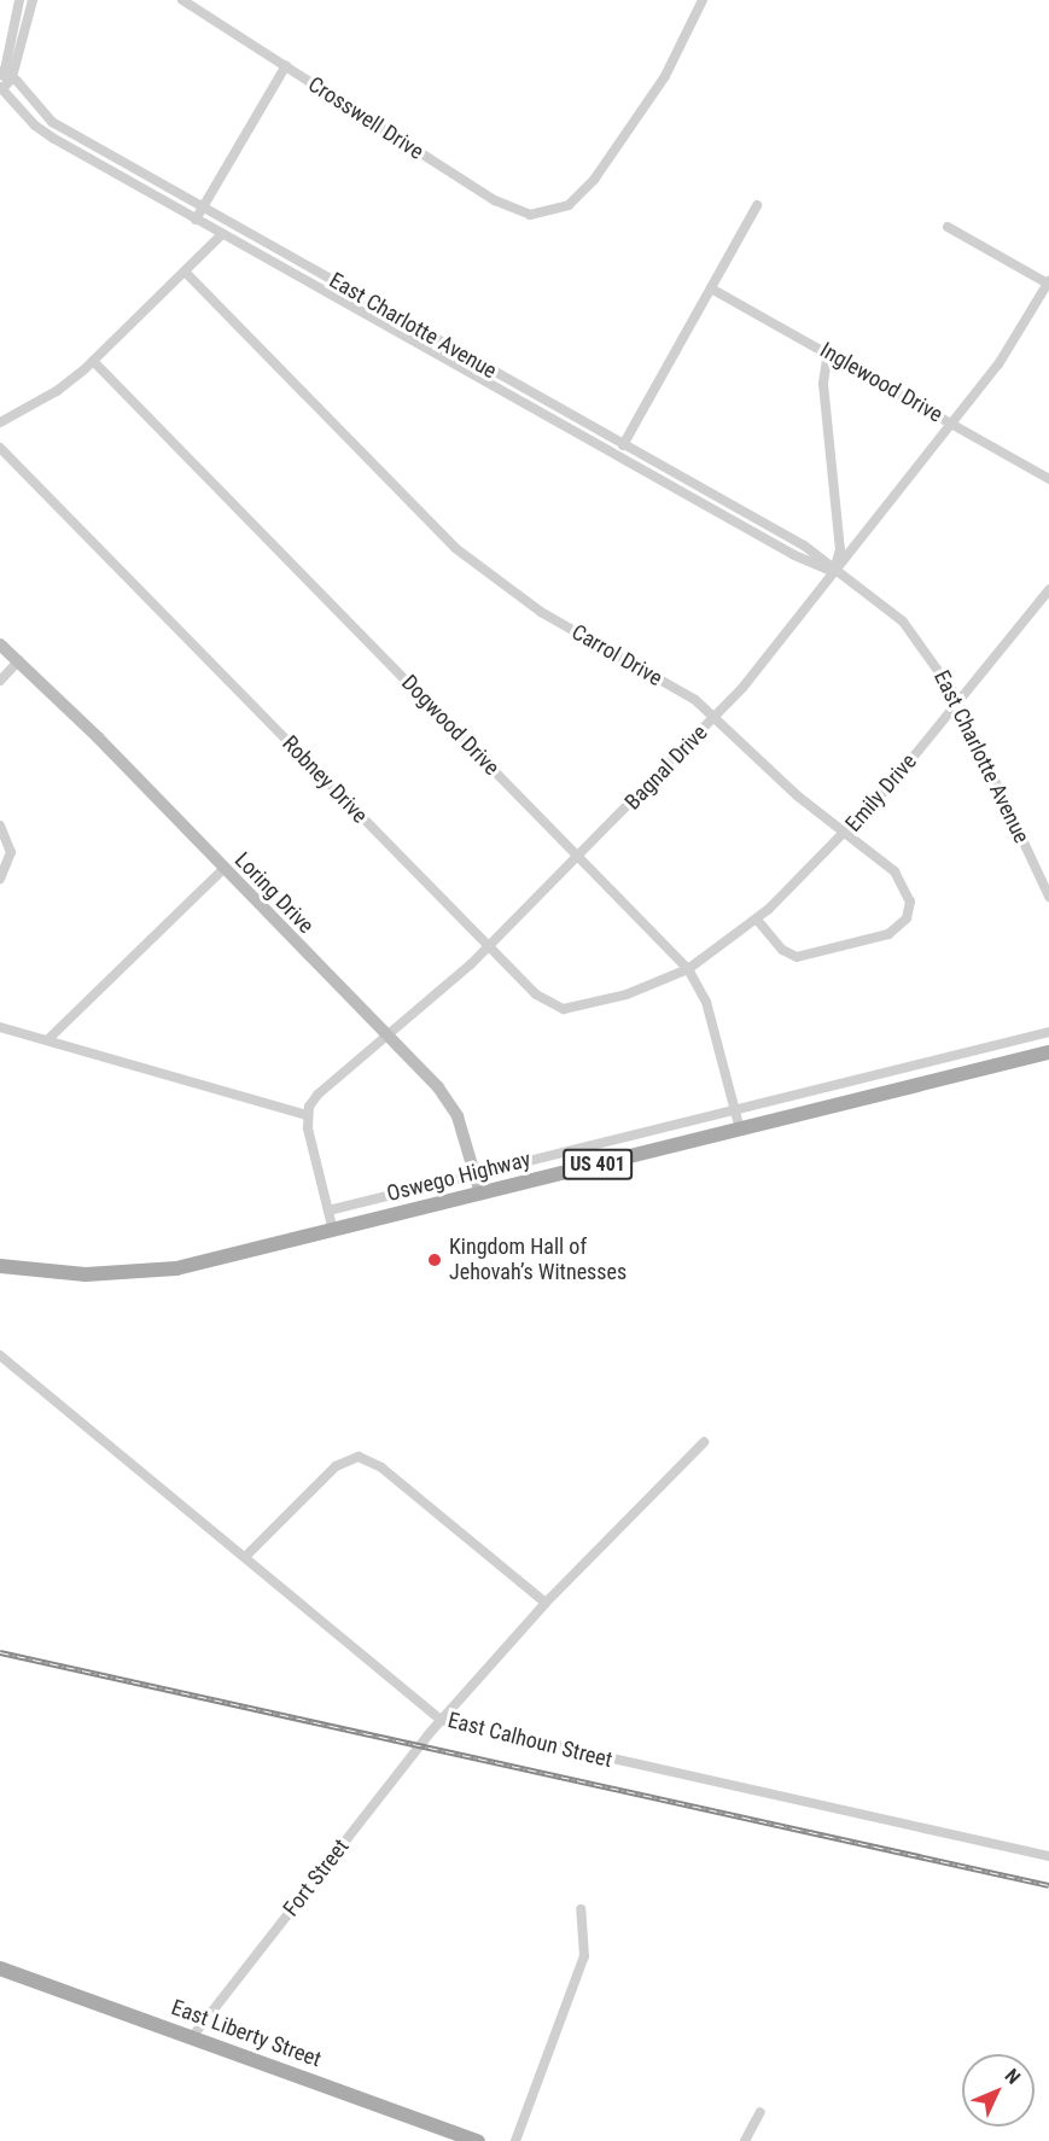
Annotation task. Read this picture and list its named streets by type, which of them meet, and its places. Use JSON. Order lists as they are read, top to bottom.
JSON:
{
  "streets": {
    "main road": ["US 401", "Oswego Highway", "East Liberty Street"],
    "street": [
      "Crosswell Drive",
      "East Charlotte Avenue",
      "Inglewood Drive",
      "Carrol Drive",
      "Dogwood Drive",
      "Bagnal Drive",
      "Robney Drive",
      "Emily Drive",
      "Loring Drive",
      "East Calhoun Street",
      "Fort Street"
    ]
  },
  "crossings": [
    ["East Charlotte Avenue", "Bagnal Drive"],
    ["East Charlotte Avenue", "Emily Drive"],
    ["Inglewood Drive", "Bagnal Drive"],
    ["Carrol Drive", "Bagnal Drive"],
    ["Carrol Drive", "Emily Drive"],
    ["Dogwood Drive", "Bagnal Drive"],
    ["Dogwood Drive", "Robney Drive"],
    ["Dogwood Drive", "Emily Drive"],
    ["Dogwood Drive", "Oswego Highway"],
    ["Bagnal Drive", "Robney Drive"],
    ["Bagnal Drive", "Loring Drive"],
    ["Robney Drive", "Emily Drive"],
    ["Loring Drive", "Oswego Highway"],
    ["East Calhoun Street", "Fort Street"],
    ["Fort Street", "East Liberty Street"]
  ],
  "places": ["Kingdom Hall of Jehovah’s Witnesses"],
  "north": "top right"
}
